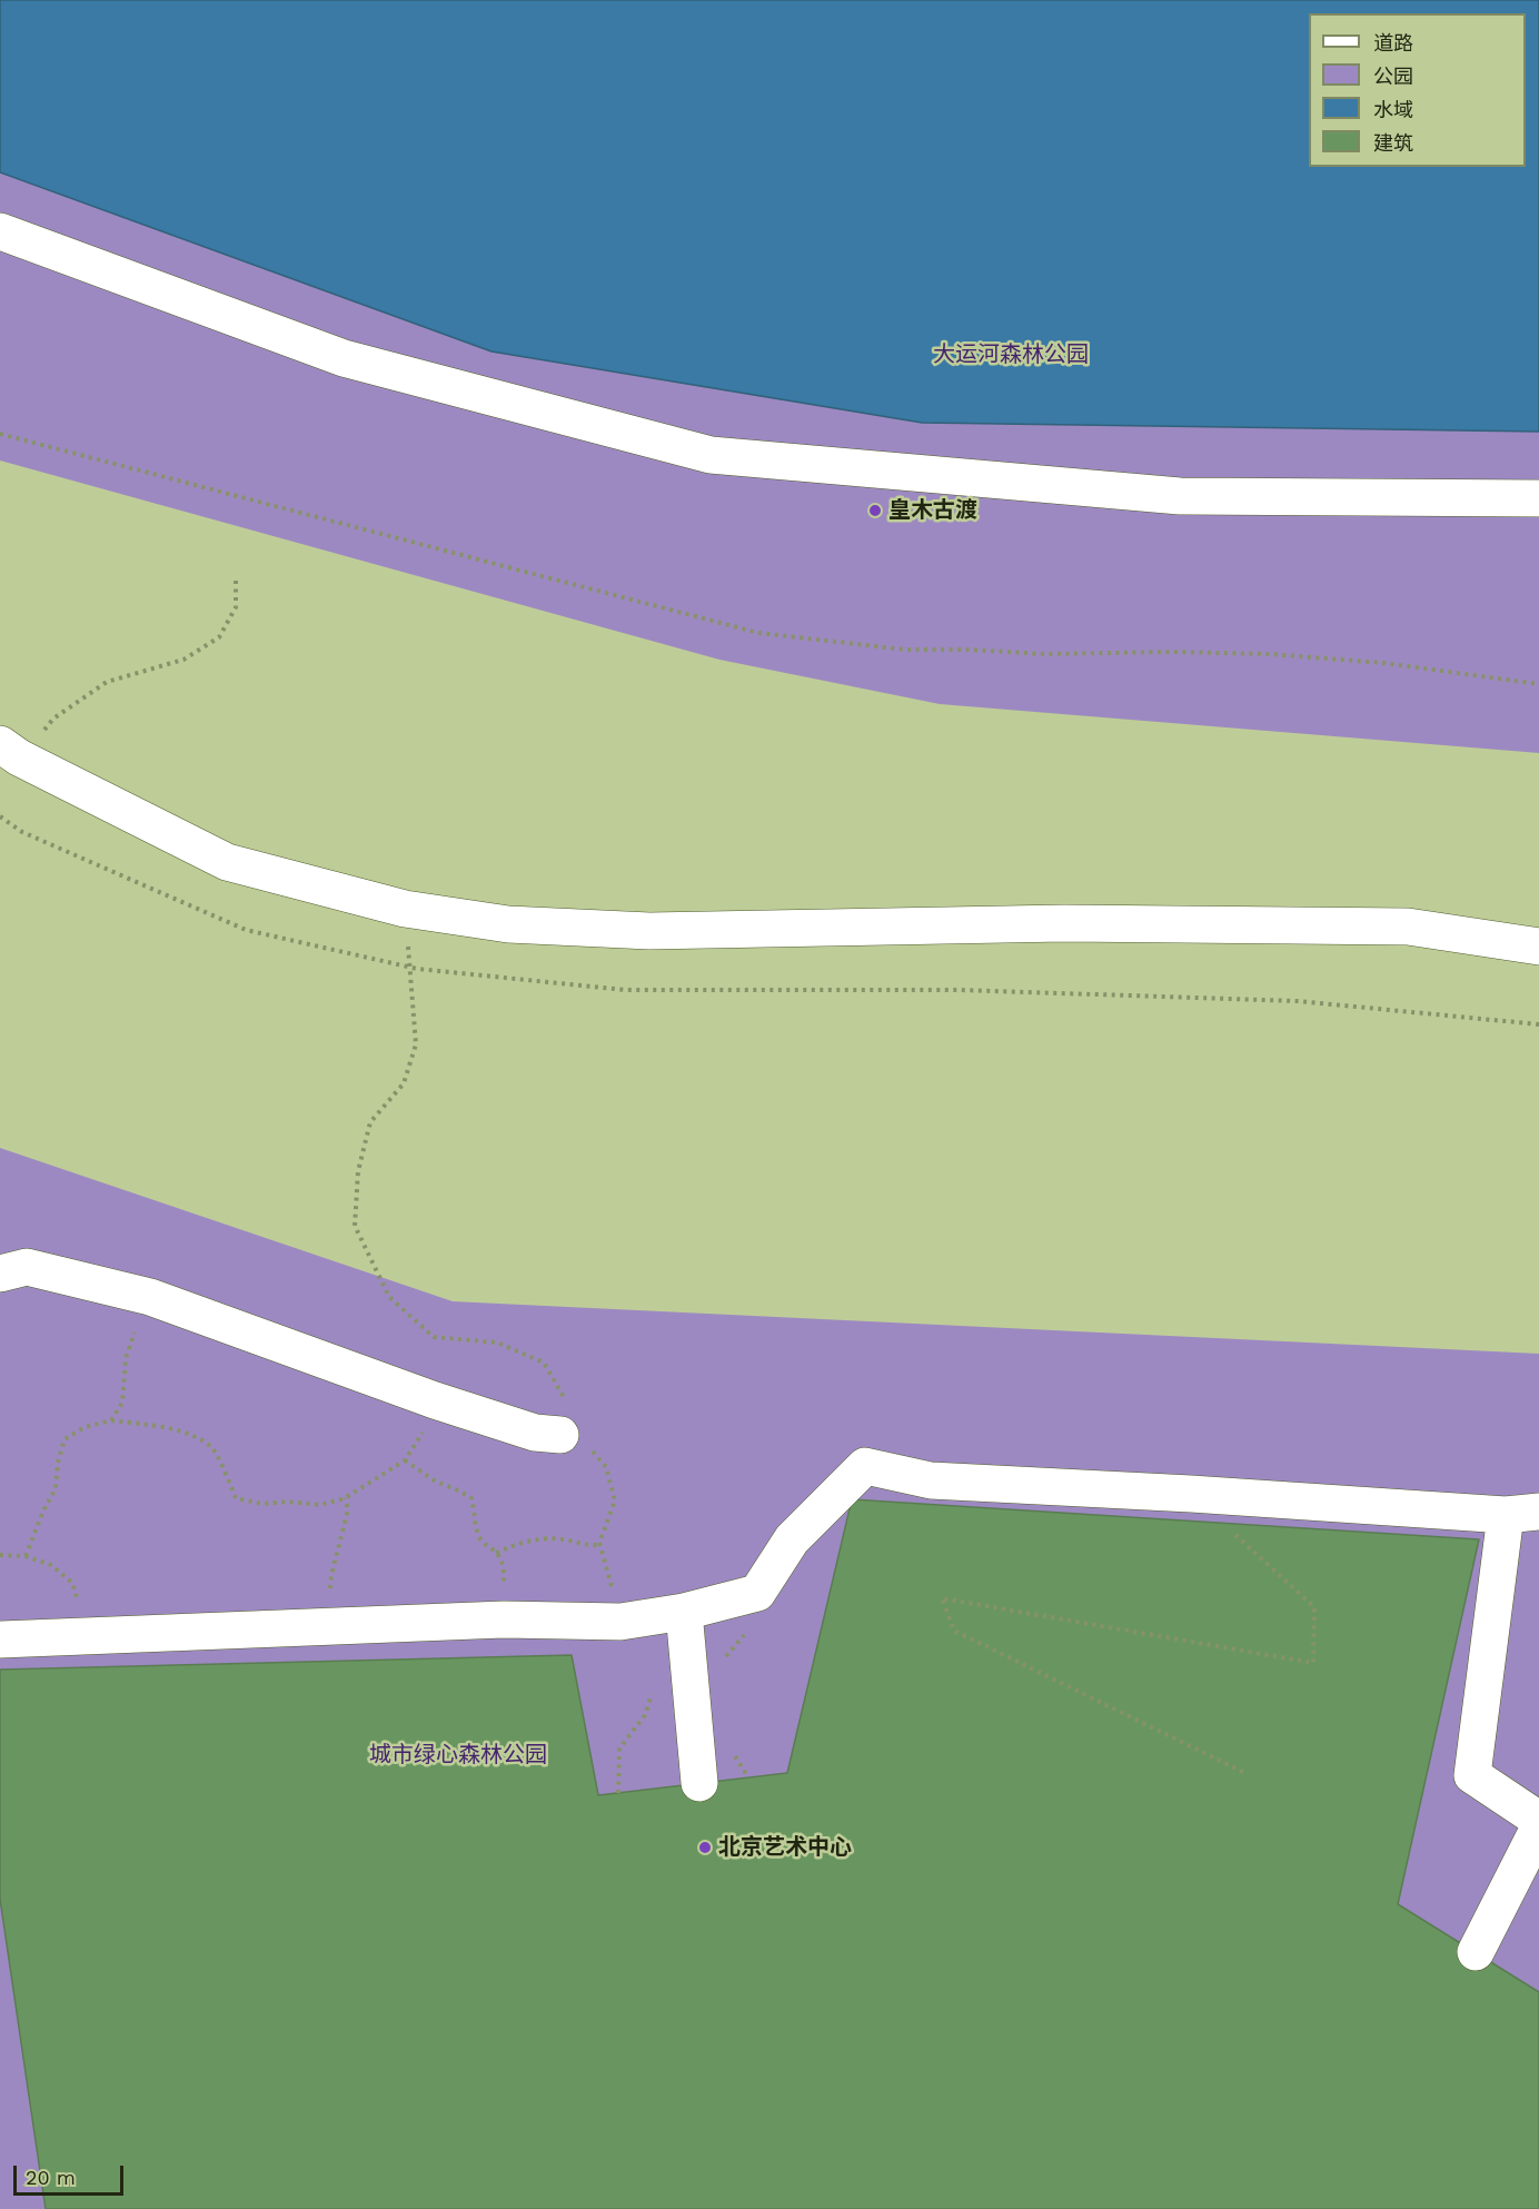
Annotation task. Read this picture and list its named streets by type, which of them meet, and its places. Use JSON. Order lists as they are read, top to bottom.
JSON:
{
  "parks": ["大运河森林公园", "城市绿心森林公园"],
  "places": ["皇木古渡", "北京艺术中心"],
  "legend": [
    "道路",
    "公园",
    "水域",
    "建筑"
  ],
  "scale_bar": "20 m"
}
